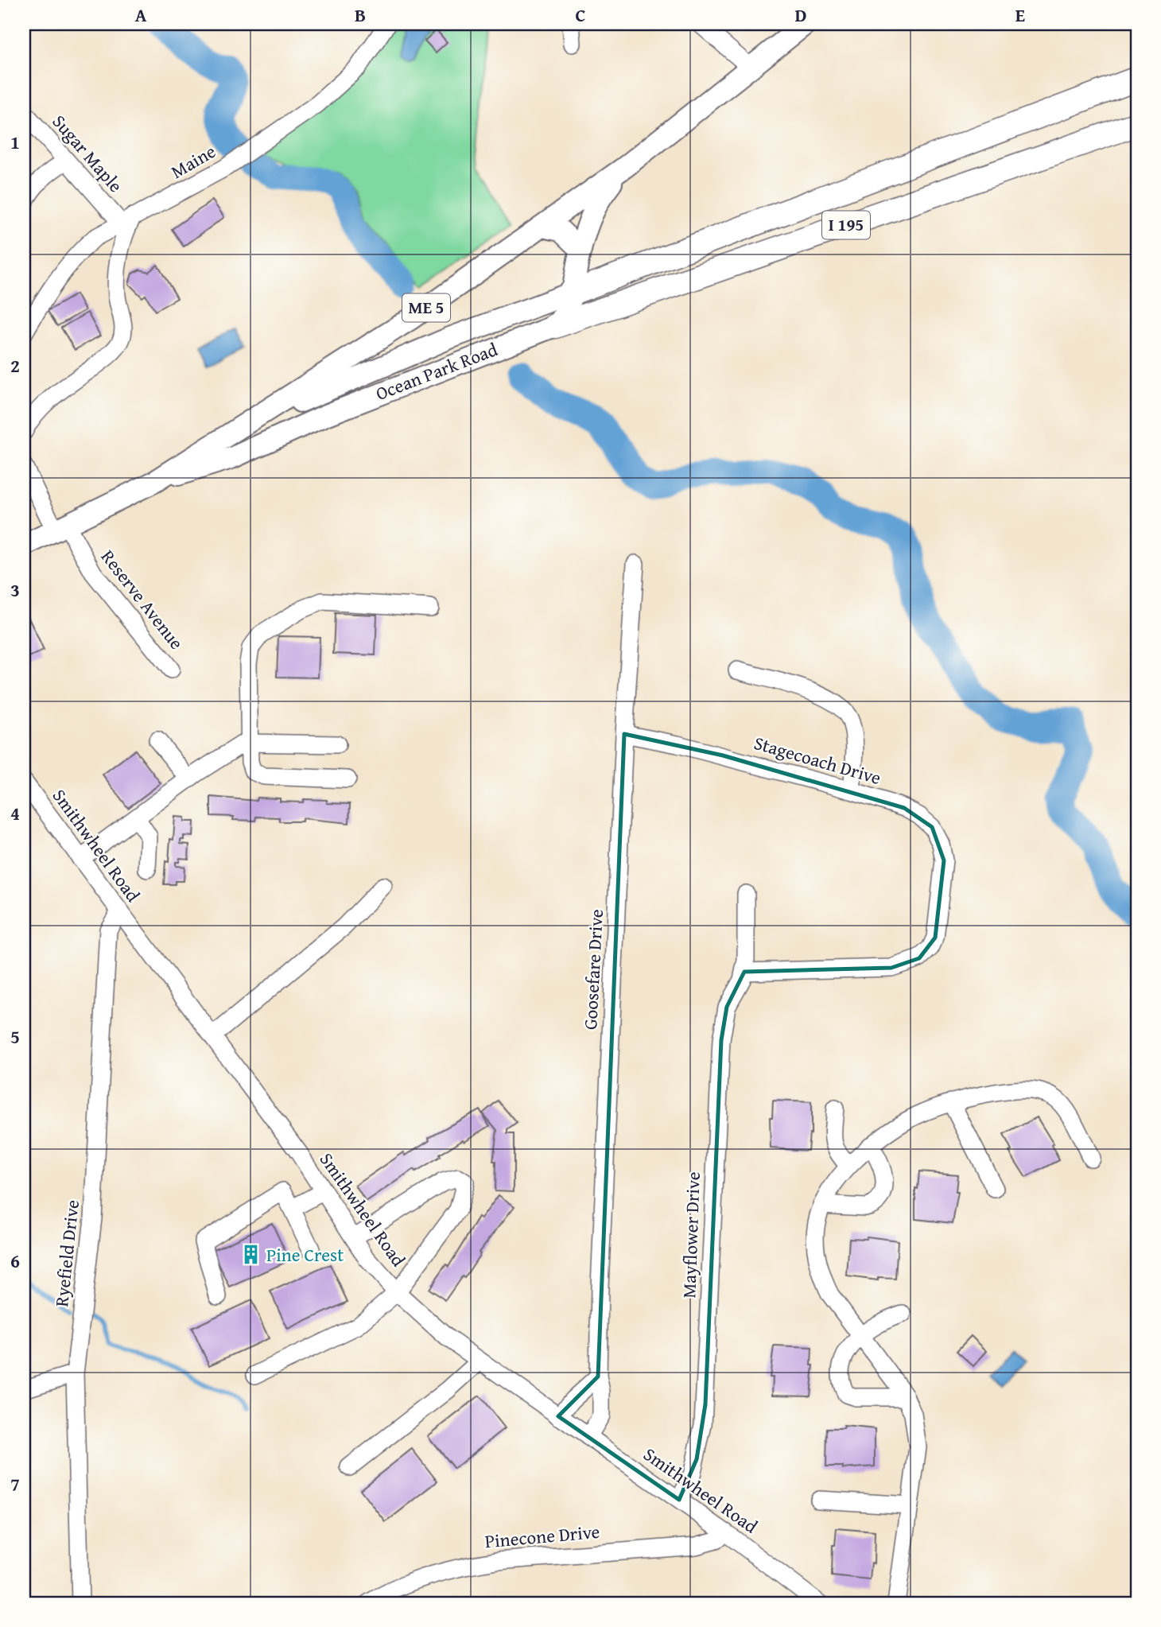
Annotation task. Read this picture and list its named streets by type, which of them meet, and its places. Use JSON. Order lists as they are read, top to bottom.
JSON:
{
  "streets": {
    "highway": ["I 195"],
    "main road": ["ME 5", "Ocean Park Road"],
    "street": [
      "Sugar Maple",
      "Maine",
      "Reserve Avenue",
      "Stagecoach Drive",
      "Smithwheel Road",
      "Goosefare Drive",
      "Mayflower Drive",
      "Ryefield Drive",
      "Pinecone Drive"
    ]
  },
  "crossings": [
    ["Sugar Maple", "Maine"],
    ["I 195", "Ocean Park Road"],
    ["Ocean Park Road", "Reserve Avenue"],
    ["Stagecoach Drive", "Goosefare Drive"],
    ["Stagecoach Drive", "Mayflower Drive"],
    ["Smithwheel Road", "Goosefare Drive"],
    ["Smithwheel Road", "Mayflower Drive"],
    ["Smithwheel Road", "Ryefield Drive"],
    ["Smithwheel Road", "Pinecone Drive"]
  ],
  "places": {
    "building": ["Pine Crest"]
  },
  "grid": {
    "columns": [
      "A",
      "B",
      "C",
      "D",
      "E"
    ],
    "rows": [
      "1",
      "2",
      "3",
      "4",
      "5",
      "6",
      "7"
    ]
  }
}
